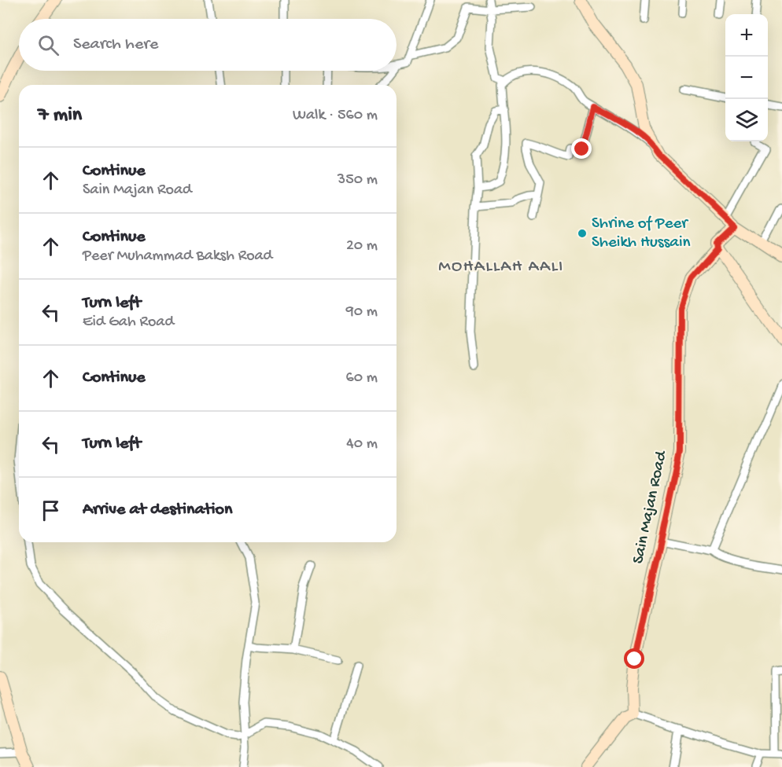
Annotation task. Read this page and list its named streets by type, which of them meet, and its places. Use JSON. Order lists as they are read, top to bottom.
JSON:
{
  "streets": {
    "street": ["Sain Majan Road"]
  },
  "districts": ["MOHALLAH AALI"],
  "places": ["Shrine of Peer Sheikh Hussain"],
  "page": {
    "map_buttons": ["+", "−"],
    "search": "Search here",
    "heading": ["7 min", "Walk · 560 m"],
    "list": [
      ["Continue", "Sain Majan Road", "350 m"],
      ["Continue", "Peer Muhammad Baksh Road", "20 m"],
      ["Turn left", "Eid Gah Road", "90 m"],
      ["Continue", "60 m"],
      ["Turn left", "40 m"],
      "Arrive at destination"
    ]
  }
}
